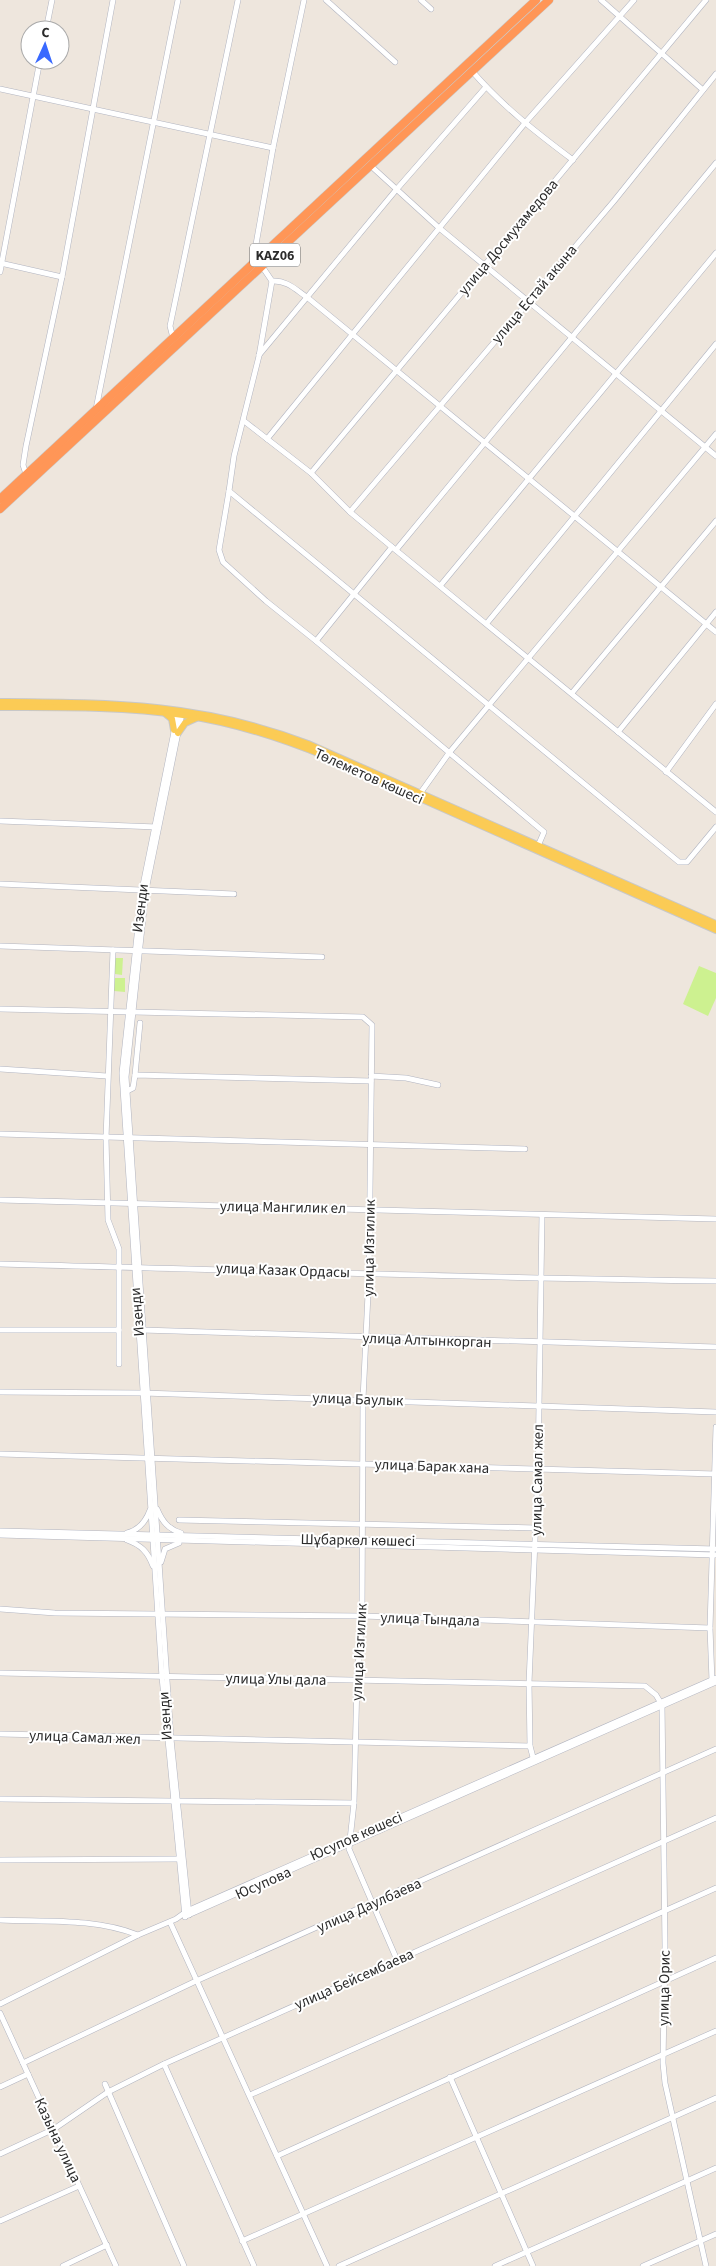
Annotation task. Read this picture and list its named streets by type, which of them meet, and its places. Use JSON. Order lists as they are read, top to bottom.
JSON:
{
  "streets": {
    "highway": ["KАZ06"],
    "main road": ["Төлеметов көшесі"],
    "street": [
      "улица Досмухамедова",
      "улица Естай акына",
      "Изенди",
      "улица Мангилик ел",
      "улица Изгилик",
      "улица Казак Ордасы",
      "улица Алтынкорган",
      "улица Баулык",
      "улица Барак хана",
      "улица Самал жел",
      "Шұбаркөл көшесі",
      "улица Тындала",
      "улица Улы дала",
      "Юсупов көшесі",
      "Юсупова",
      "улица Даулбаева",
      "улица Бейсембаева",
      "улица Орис",
      "Казына улица"
    ]
  },
  "crossings": [
    ["Төлеметов көшесі", "Изенди"],
    ["Изенди", "улица Мангилик ел"],
    ["Изенди", "улица Изгилик"],
    ["Изенди", "улица Казак Ордасы"],
    ["Изенди", "улица Алтынкорган"],
    ["Изенди", "улица Баулык"],
    ["Изенди", "улица Барак хана"],
    ["Изенди", "улица Самал жел"],
    ["Изенди", "Шұбаркөл көшесі"],
    ["Изенди", "улица Тындала"],
    ["Изенди", "улица Улы дала"],
    ["Изенди", "Юсупов көшесі"],
    ["Изенди", "Юсупова"],
    ["улица Мангилик ел", "улица Изгилик"],
    ["улица Мангилик ел", "улица Самал жел"],
    ["улица Изгилик", "улица Казак Ордасы"],
    ["улица Изгилик", "улица Алтынкорган"],
    ["улица Изгилик", "улица Баулык"],
    ["улица Изгилик", "улица Барак хана"],
    ["улица Изгилик", "улица Самал жел"],
    ["улица Изгилик", "Шұбаркөл көшесі"],
    ["улица Изгилик", "улица Тындала"],
    ["улица Изгилик", "улица Улы дала"],
    ["улица Изгилик", "Юсупов көшесі"],
    ["улица Изгилик", "Юсупова"],
    ["улица Казак Ордасы", "улица Самал жел"],
    ["улица Алтынкорган", "улица Самал жел"],
    ["улица Баулык", "улица Самал жел"],
    ["улица Барак хана", "улица Самал жел"],
    ["улица Самал жел", "Шұбаркөл көшесі"],
    ["улица Самал жел", "улица Тындала"],
    ["улица Самал жел", "улица Улы дала"],
    ["улица Самал жел", "Юсупов көшесі"],
    ["улица Улы дала", "Юсупов көшесі"],
    ["улица Улы дала", "улица Орис"],
    ["Юсупов көшесі", "Юсупова"],
    ["Юсупов көшесі", "улица Орис"],
    ["улица Даулбаева", "улица Орис"],
    ["улица Даулбаева", "Казына улица"],
    ["улица Бейсембаева", "улица Орис"],
    ["улица Бейсембаева", "Казына улица"]
  ],
  "north": "top"
}
